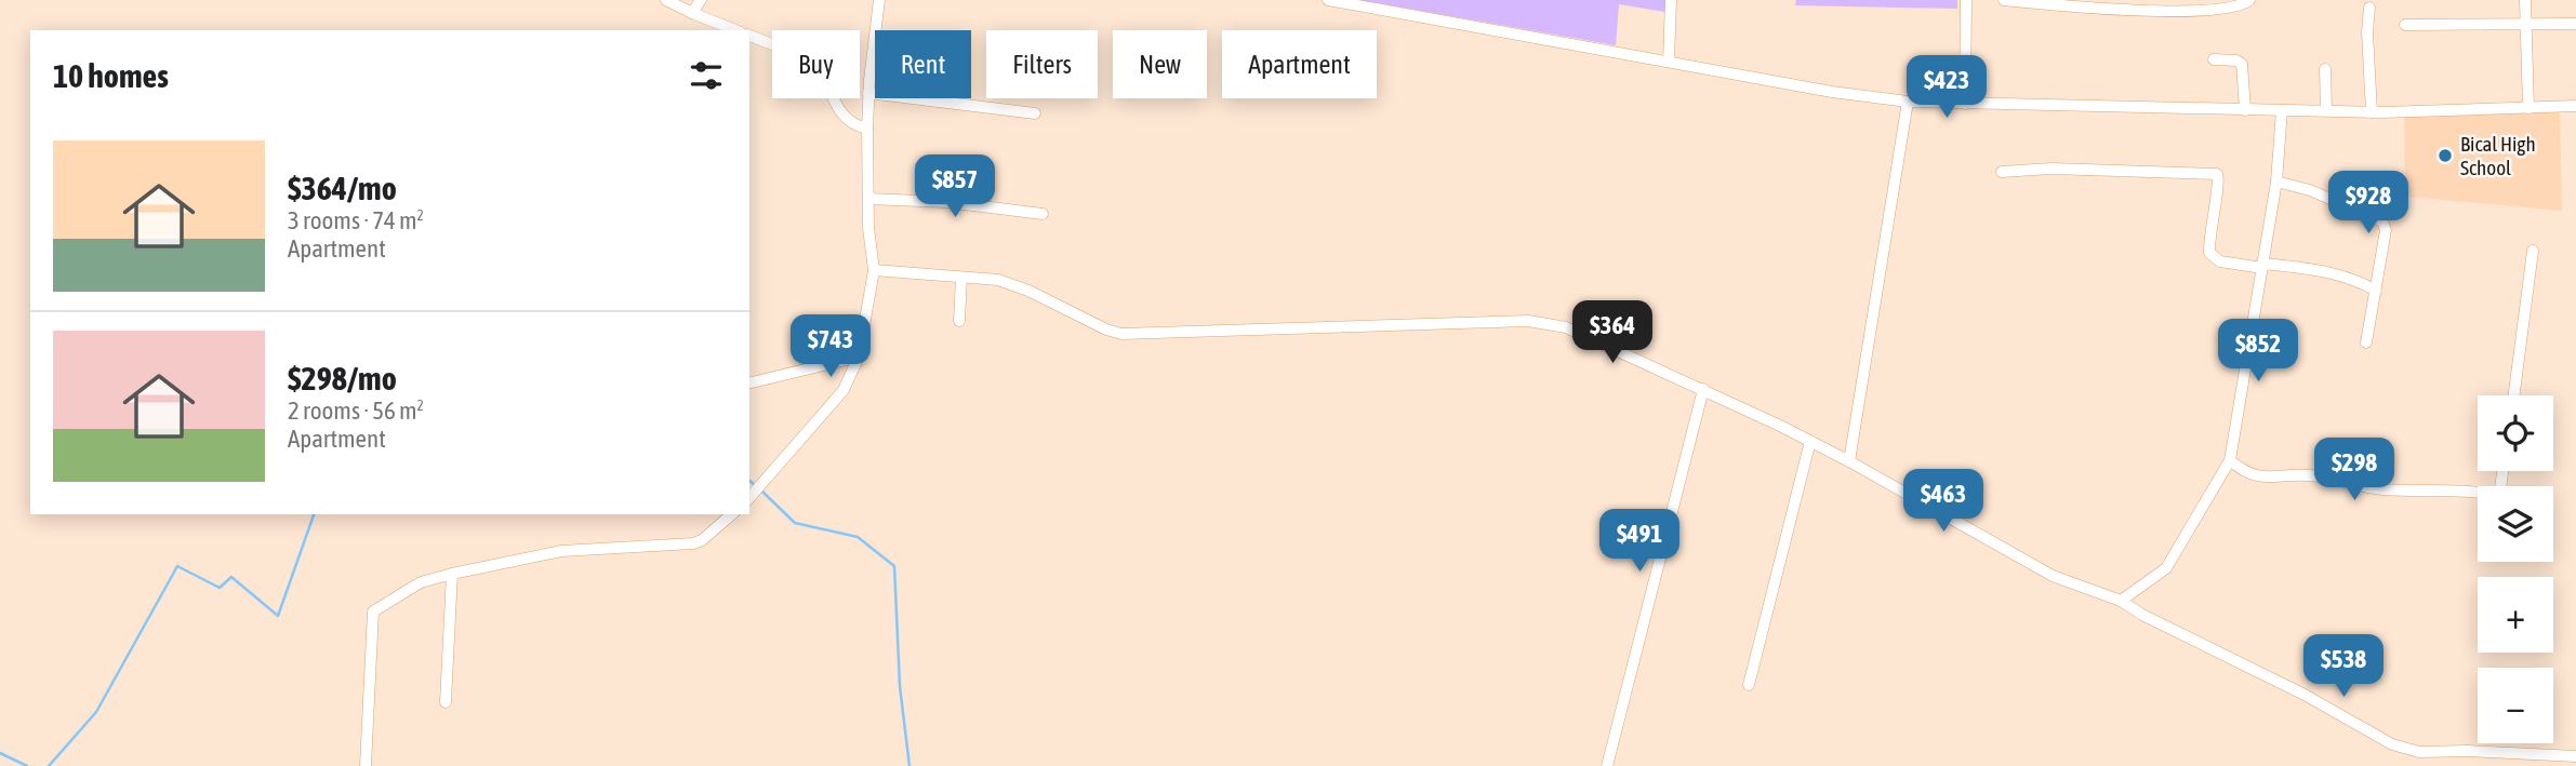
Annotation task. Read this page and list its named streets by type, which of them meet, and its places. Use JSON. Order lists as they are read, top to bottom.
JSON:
{
  "places": ["Bical High School"],
  "page": {
    "chip": [
      "Buy",
      "Rent",
      "Filters",
      "New",
      "Apartment"
    ],
    "heading": "10 homes",
    "price": [
      "$423",
      "$857",
      "$928",
      "$364",
      "$743",
      "$852",
      "$298",
      "$463",
      "$491",
      "$538"
    ],
    "list": [
      {
        "name": "$364/mo",
        "note": "3 rooms · 74 m² · Apartment"
      },
      {
        "name": "$298/mo",
        "note": "2 rooms · 56 m² · Apartment"
      }
    ],
    "map_buttons": ["+", "−"]
  }
}
